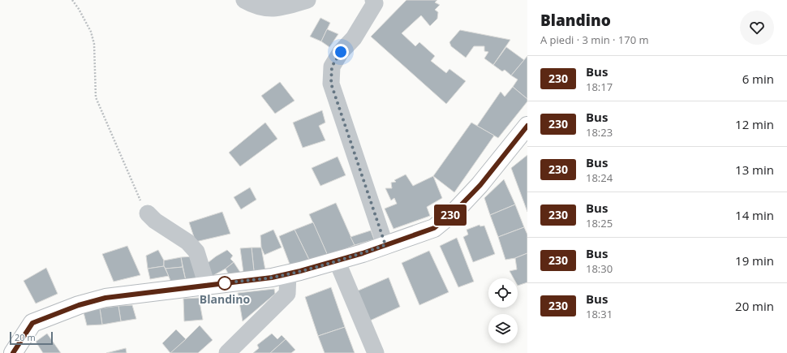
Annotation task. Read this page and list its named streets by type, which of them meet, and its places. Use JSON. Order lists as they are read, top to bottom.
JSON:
{
  "places": ["Blandino"],
  "lines": ["bus line 230"],
  "scale_bar": "20 m",
  "page": {
    "on_map": "230",
    "heading": ["Blandino", "A piedi · 3 min · 170 m"],
    "list": [
      {
        "mark": "230",
        "name": "Bus",
        "note": "18:17",
        "value": "6 min"
      },
      {
        "mark": "230",
        "name": "Bus",
        "note": "18:23",
        "value": "12 min"
      },
      {
        "mark": "230",
        "name": "Bus",
        "note": "18:24",
        "value": "13 min"
      },
      {
        "mark": "230",
        "name": "Bus",
        "note": "18:25",
        "value": "14 min"
      },
      {
        "mark": "230",
        "name": "Bus",
        "note": "18:30",
        "value": "19 min"
      },
      {
        "mark": "230",
        "name": "Bus",
        "note": "18:31",
        "value": "20 min"
      }
    ],
    "scale": "20 m"
  }
}
